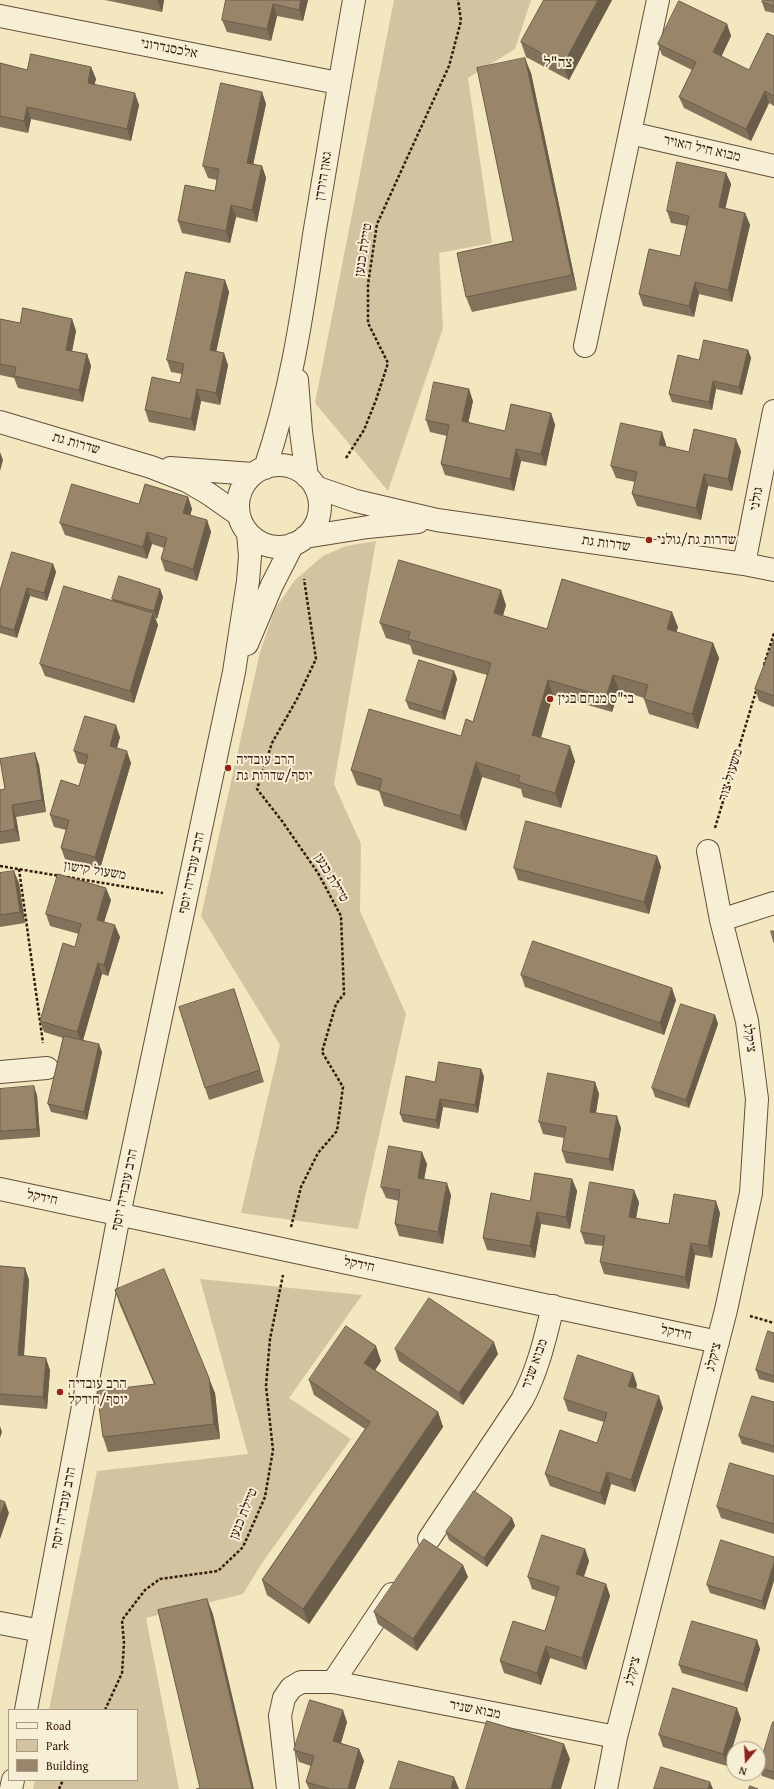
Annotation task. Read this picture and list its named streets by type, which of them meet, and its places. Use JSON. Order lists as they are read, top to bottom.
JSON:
{
  "streets": {
    "street": [
      "אלכסנדרוני",
      "מבוא חיל האויר",
      "גאון הירדן",
      "שדרות גת",
      "גולני",
      "הרב עובדיה יוסף",
      "ציקלג",
      "חידקל",
      "מבוא שניר"
    ],
    "path": ["טיילת כנען", "משעול צור", "משעול קישון"]
  },
  "crossings": [
    ["אלכסנדרוני", "גאון הירדן"],
    ["גאון הירדן", "שדרות גת"],
    ["גאון הירדן", "הרב עובדיה יוסף"],
    ["שדרות גת", "גולני"],
    ["שדרות גת", "הרב עובדיה יוסף"],
    ["משעול קישון", "הרב עובדיה יוסף"],
    ["הרב עובדיה יוסף", "חידקל"],
    ["ציקלג", "חידקל"],
    ["ציקלג", "מבוא שניר"],
    ["חידקל", "מבוא שניר"]
  ],
  "districts": ["צה\"ל"],
  "places": [
    "שדרות גת/גולני",
    "בי\"ס מנחם בגין",
    "הרב עובדיה יוסף/שדרות גת",
    "הרב עובדיה יוסף/חידקל"
  ],
  "legend": ["Road", "Park", "Building"],
  "north": "bottom"
}
